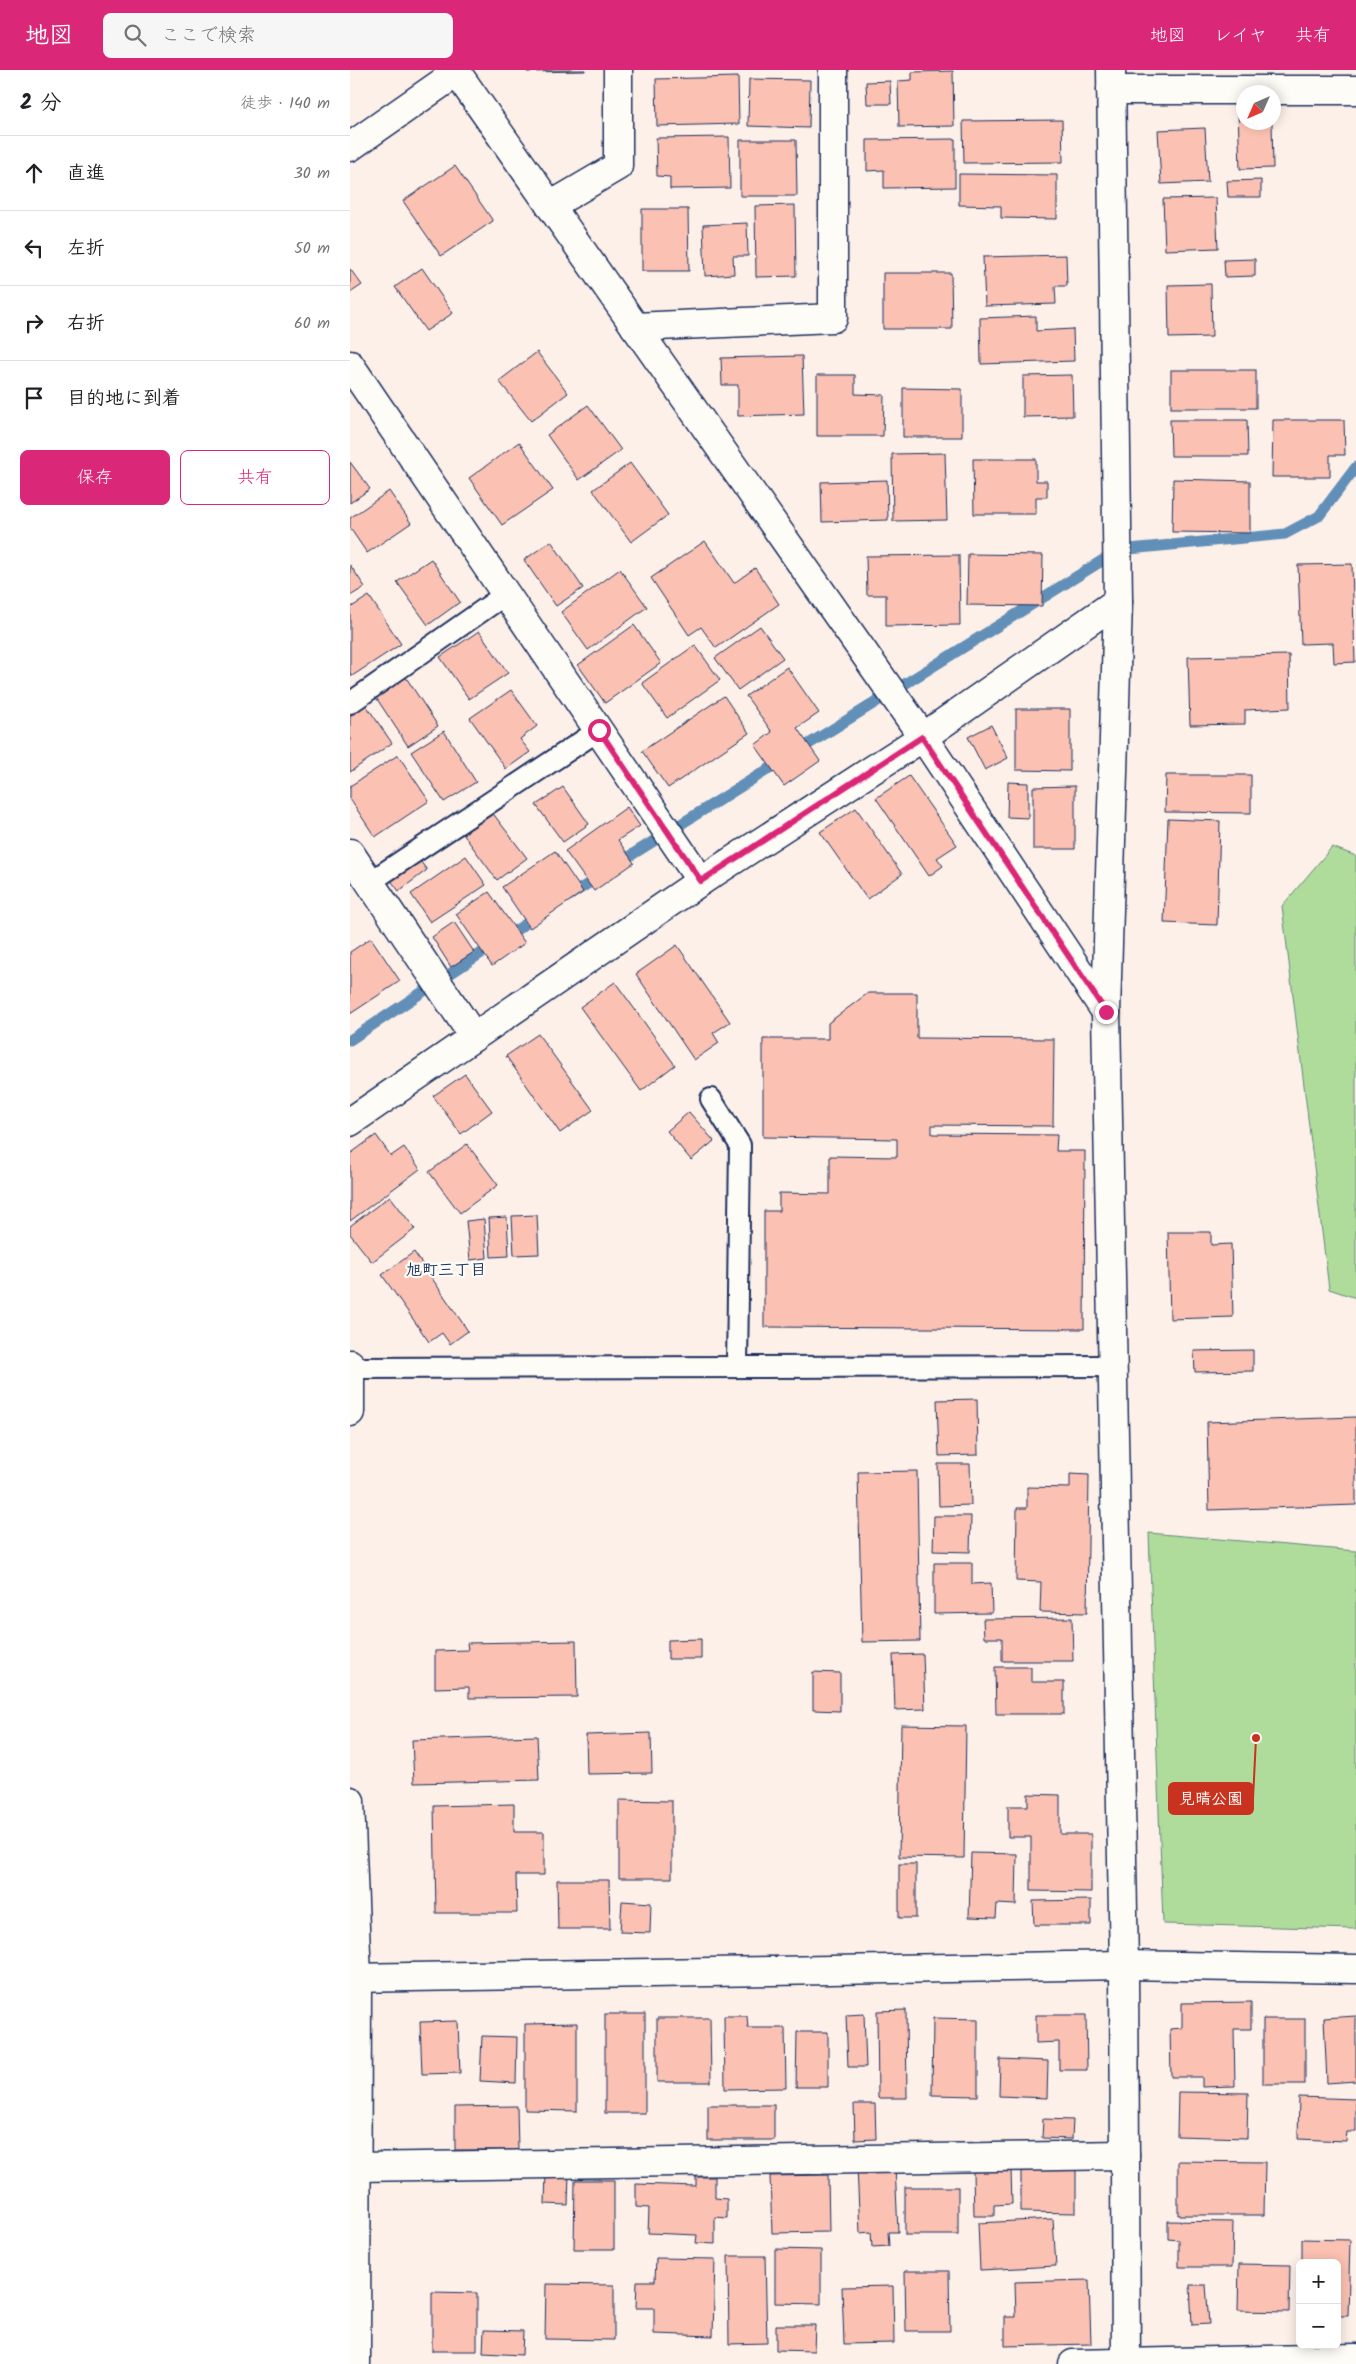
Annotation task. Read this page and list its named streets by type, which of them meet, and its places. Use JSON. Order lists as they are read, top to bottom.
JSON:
{
  "districts": ["旭町三丁目"],
  "places": ["見晴公園"],
  "north": "bottom left",
  "page": {
    "header": "地図",
    "search": "ここで検索",
    "nav": ["地図", "レイヤ", "共有"],
    "heading": ["2 分", "徒歩 · 140 m"],
    "list": [
      ["直進", "30 m"],
      ["左折", "50 m"],
      ["右折", "60 m"],
      "目的地に到着"
    ],
    "buttons": ["保存", "共有"],
    "map_buttons": ["+", "−"]
  }
}
